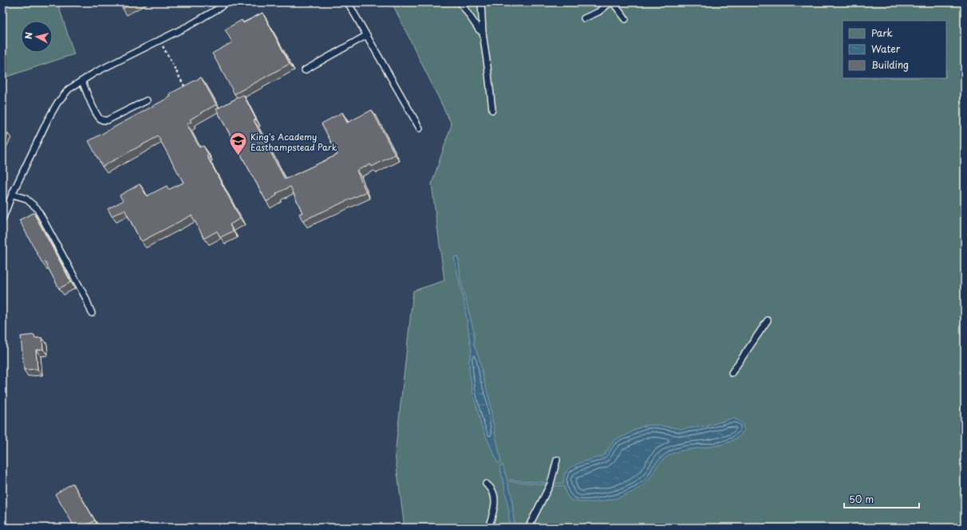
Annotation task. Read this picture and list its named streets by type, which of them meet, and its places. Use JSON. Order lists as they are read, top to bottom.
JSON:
{
  "places": {
    "school or university": ["King's Academy Easthampstead Park"]
  },
  "legend": ["Park", "Water", "Building"],
  "scale_bar": "50 m",
  "north": "left"
}
